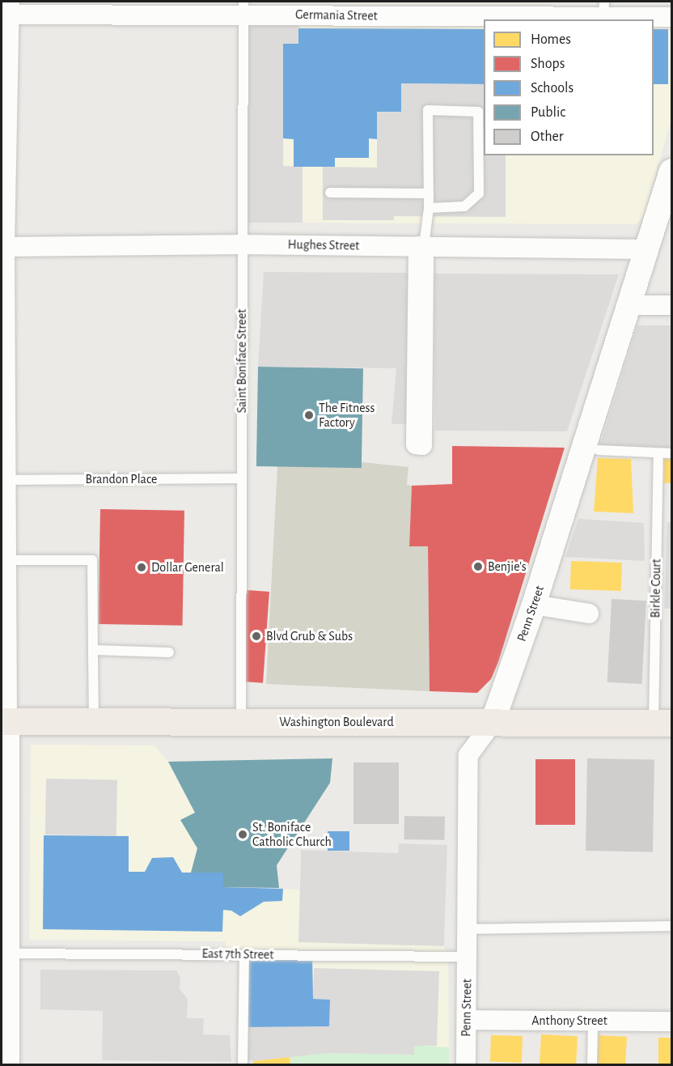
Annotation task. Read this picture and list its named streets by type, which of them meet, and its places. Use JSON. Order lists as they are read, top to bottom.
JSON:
{
  "streets": {
    "main road": ["Washington Boulevard"],
    "street": [
      "Germania Street",
      "Hughes Street",
      "Penn Street",
      "Anthony Street"
    ],
    "lane": [
      "Saint Boniface Street",
      "Brandon Place",
      "Birkle Court",
      "East 7th Street"
    ]
  },
  "crossings": [
    ["Germania Street", "Saint Boniface Street"],
    ["Hughes Street", "Saint Boniface Street"],
    ["Hughes Street", "Penn Street"],
    ["Saint Boniface Street", "Brandon Place"],
    ["Saint Boniface Street", "Washington Boulevard"],
    ["Birkle Court", "Washington Boulevard"],
    ["Penn Street", "Washington Boulevard"],
    ["Penn Street", "East 7th Street"],
    ["Penn Street", "Anthony Street"]
  ],
  "places": [
    "The Fitness Factory",
    "Benjie's",
    "Dollar General",
    "Blvd Grub & Subs",
    "St. Boniface Catholic Church"
  ],
  "legend": [
    "Homes",
    "Shops",
    "Schools",
    "Public",
    "Other"
  ]
}
